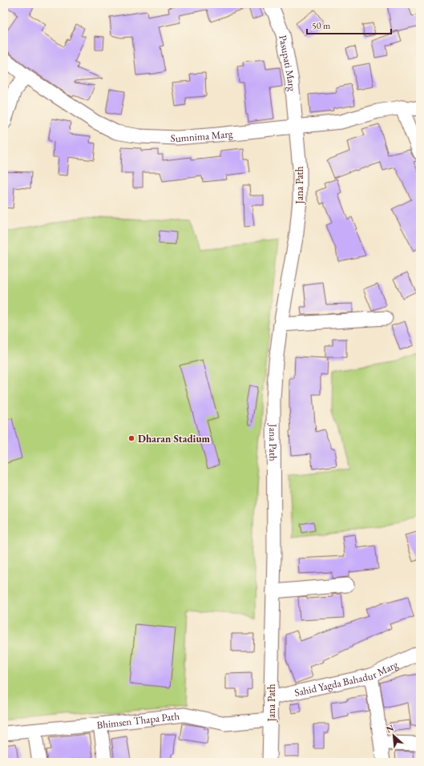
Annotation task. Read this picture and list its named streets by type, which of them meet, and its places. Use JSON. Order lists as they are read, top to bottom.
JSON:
{
  "streets": {
    "street": [
      "Pasupati Marg",
      "Sumnima Marg",
      "Jana Path",
      "Sahid Yagda Bahadur Marg",
      "Bhimsen Thapa Path"
    ]
  },
  "crossings": [
    ["Pasupati Marg", "Sumnima Marg"],
    ["Pasupati Marg", "Jana Path"],
    ["Sumnima Marg", "Jana Path"],
    ["Jana Path", "Sahid Yagda Bahadur Marg"],
    ["Jana Path", "Bhimsen Thapa Path"]
  ],
  "places": ["Dharan Stadium"],
  "scale_bar": "50 m",
  "north": "top left"
}
